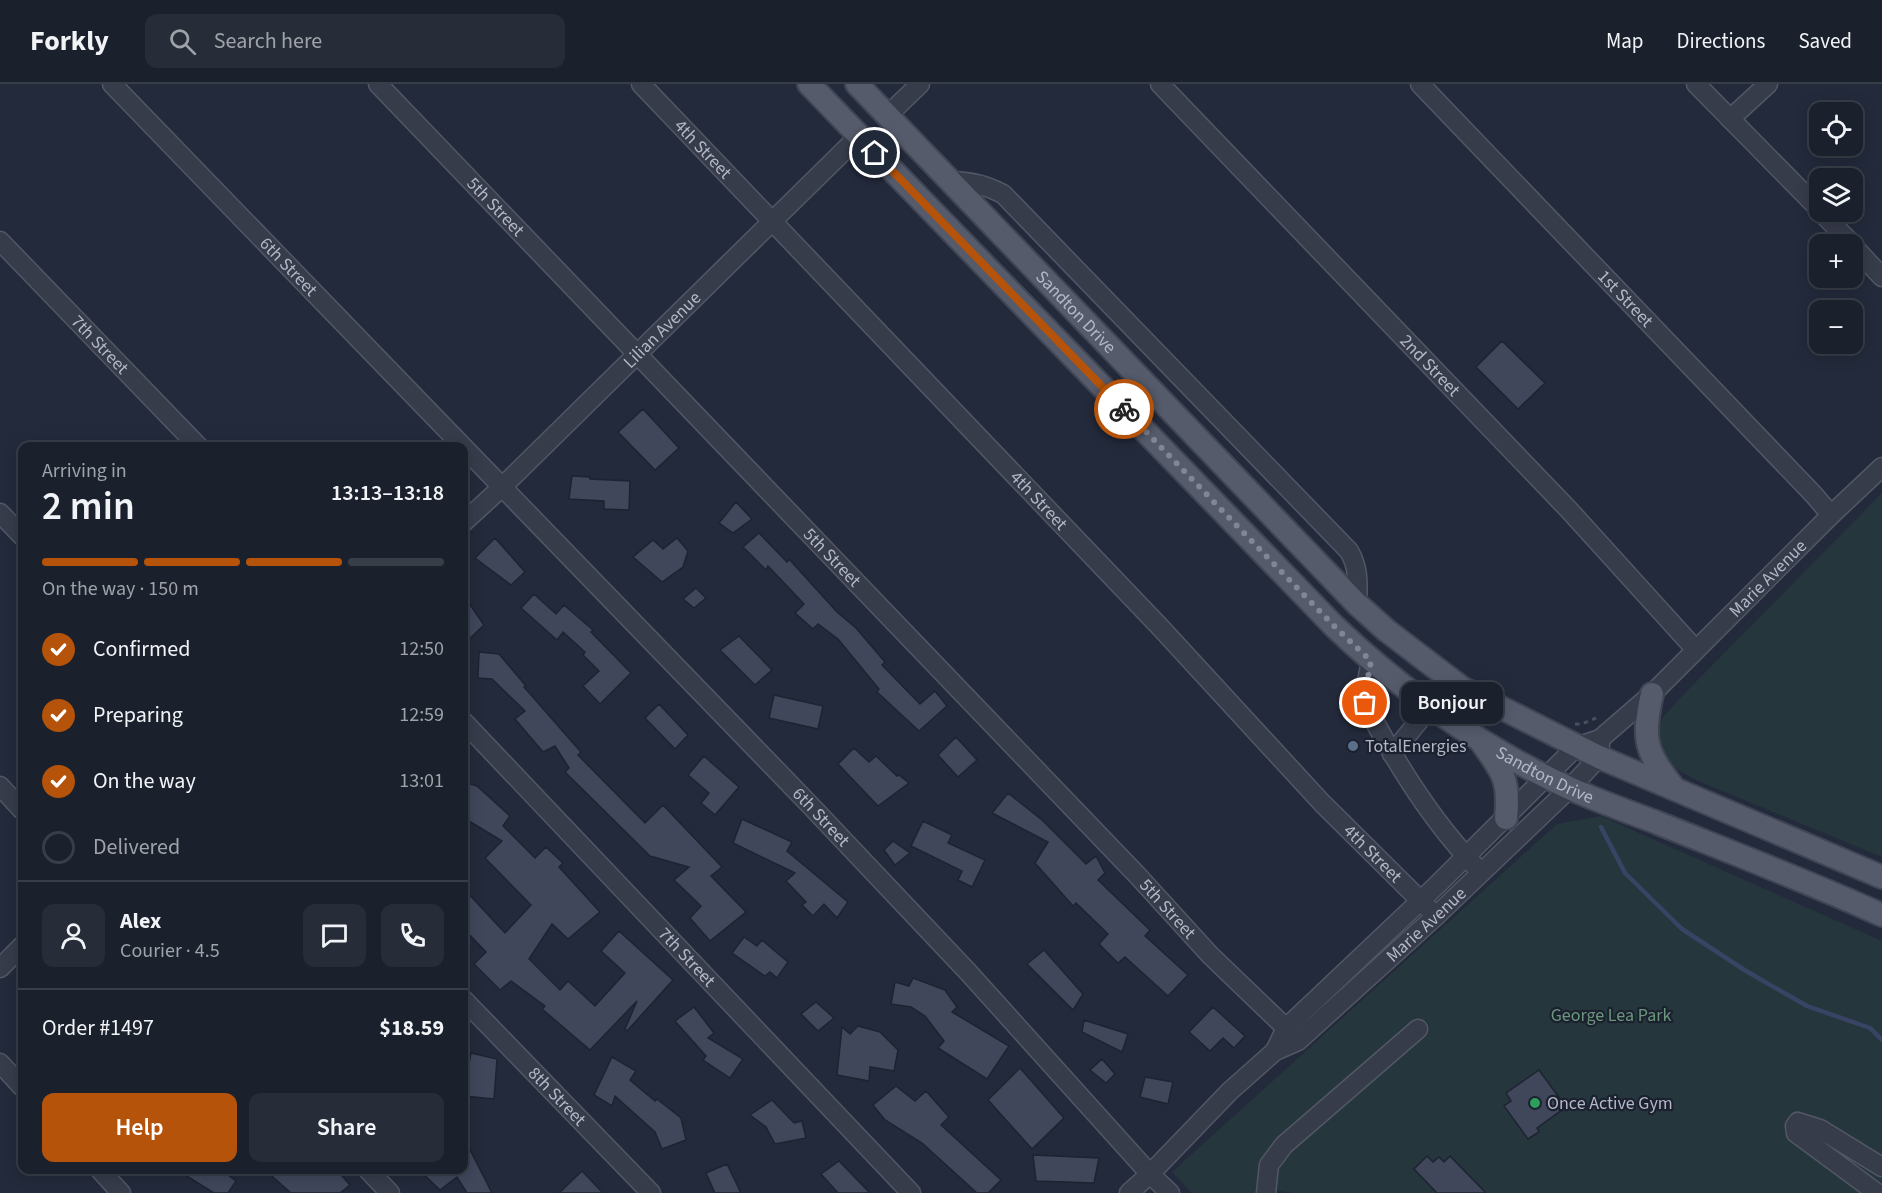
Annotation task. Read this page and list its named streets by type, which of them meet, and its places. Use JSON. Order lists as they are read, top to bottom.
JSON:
{
  "streets": {
    "main road": ["Sandton Drive"],
    "street": [
      "4th Street",
      "5th Street",
      "6th Street",
      "1st Street",
      "Lilian Avenue",
      "7th Street",
      "2nd Street",
      "Marie Avenue",
      "8th Street"
    ]
  },
  "crossings": [
    ["4th Street", "Lilian Avenue"],
    ["4th Street", "Marie Avenue"],
    ["5th Street", "Lilian Avenue"],
    ["5th Street", "Marie Avenue"],
    ["6th Street", "Lilian Avenue"],
    ["6th Street", "Marie Avenue"],
    ["1st Street", "Marie Avenue"],
    ["Sandton Drive", "Lilian Avenue"],
    ["Sandton Drive", "Marie Avenue"],
    ["2nd Street", "Marie Avenue"]
  ],
  "parks": ["George Lea Park"],
  "places": ["Bonjour", "TotalEnergies", "Once Active Gym"],
  "page": {
    "header": "Forkly",
    "search": "Search here",
    "nav": ["Map", "Directions", "Saved"],
    "map_buttons": ["+", "−"],
    "heading": ["2 min", "Arriving in", "13:13–13:18"],
    "panel": [
      "Alex",
      "Courier · 4.5",
      "Order #1497",
      "$18.59"
    ],
    "bar": "On the way · 150 m",
    "list": [
      ["Confirmed", "12:50"],
      ["Preparing", "12:59"],
      ["On the way", "13:01"],
      "Delivered"
    ],
    "bubble": "Bonjour",
    "buttons": ["Help", "Share"]
  }
}
